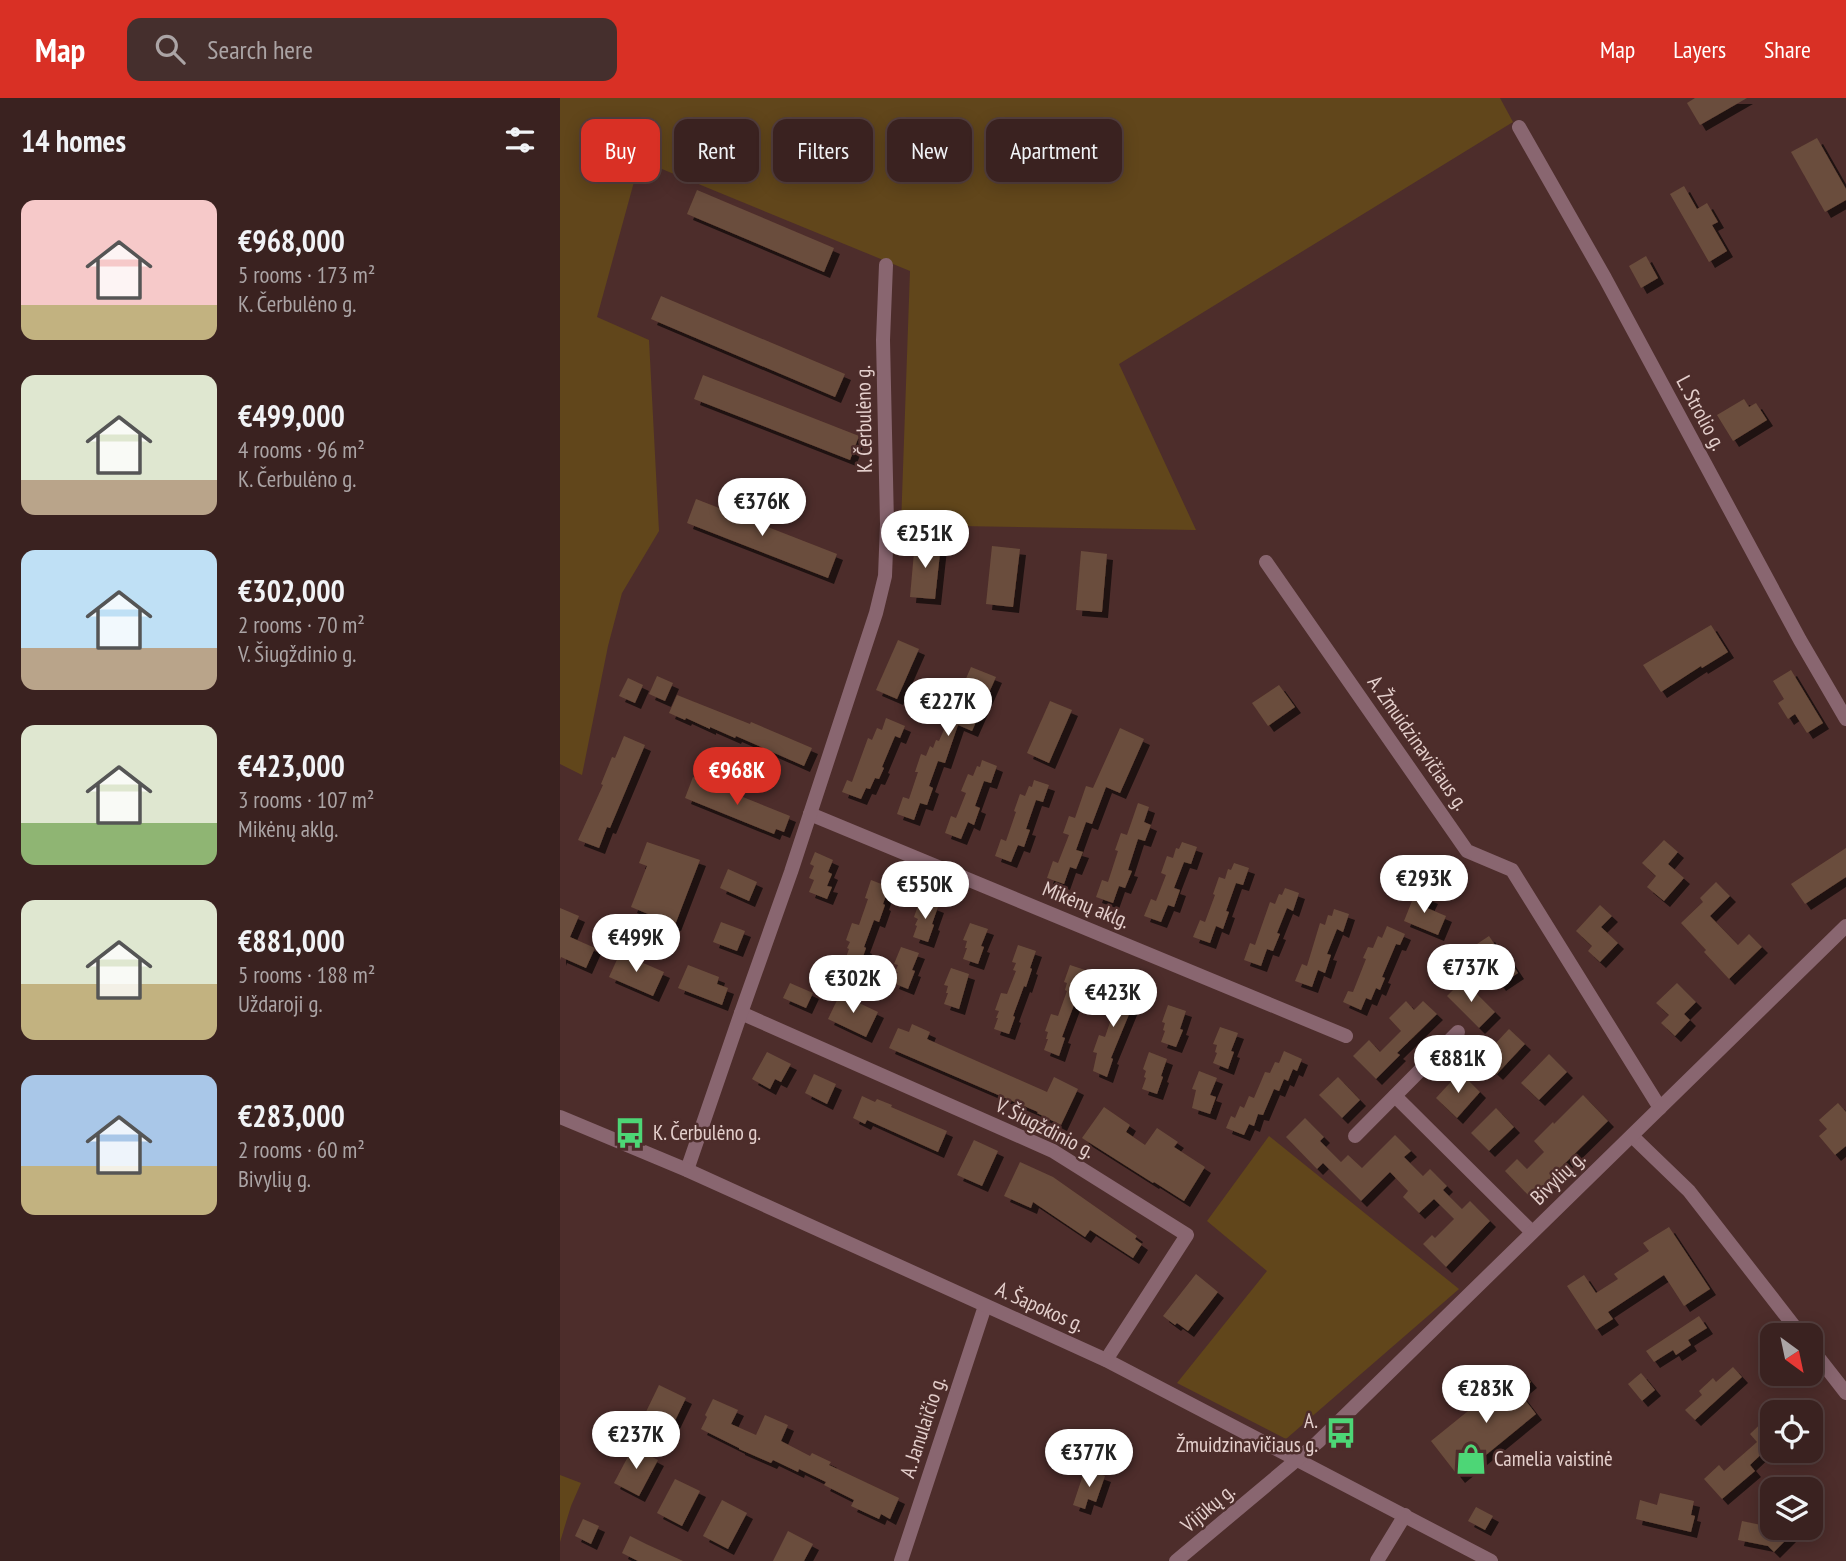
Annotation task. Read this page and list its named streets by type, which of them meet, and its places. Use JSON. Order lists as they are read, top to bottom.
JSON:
{
  "streets": {
    "street": [
      "L. Strolio g.",
      "K. Čerbulėno g.",
      "A. Žmuidzinavičiaus g.",
      "Mikėnų aklg.",
      "V. Šiugždinio g.",
      "Bivylių g.",
      "A. Šapokos g.",
      "A. Janulaičio g.",
      "Vijūkų g."
    ]
  },
  "crossings": [
    ["K. Čerbulėno g.", "Mikėnų aklg."],
    ["K. Čerbulėno g.", "V. Šiugždinio g."],
    ["K. Čerbulėno g.", "A. Šapokos g."],
    ["A. Žmuidzinavičiaus g.", "Bivylių g."],
    ["V. Šiugždinio g.", "A. Šapokos g."],
    ["Bivylių g.", "A. Šapokos g."],
    ["Bivylių g.", "Vijūkų g."],
    ["A. Šapokos g.", "A. Janulaičio g."],
    ["A. Šapokos g.", "Vijūkų g."]
  ],
  "places": {
    "bus stop": ["K. Čerbulėno g.", "A. Žmuidzinavičiaus g."],
    "shop": ["Camelia vaistinė"]
  },
  "north": "bottom right",
  "page": {
    "header": "Map",
    "search": "Search here",
    "nav": ["Map", "Layers", "Share"],
    "heading": "14 homes",
    "chip": [
      "Buy",
      "Rent",
      "Filters",
      "New",
      "Apartment"
    ],
    "list": [
      {
        "name": "€968,000",
        "note": "5 rooms · 173 m² · K. Čerbulėno g."
      },
      {
        "name": "€499,000",
        "note": "4 rooms · 96 m² · K. Čerbulėno g."
      },
      {
        "name": "€302,000",
        "note": "2 rooms · 70 m² · V. Šiugždinio g."
      },
      {
        "name": "€423,000",
        "note": "3 rooms · 107 m² · Mikėnų aklg."
      },
      {
        "name": "€881,000",
        "note": "5 rooms · 188 m² · Uždaroji g."
      },
      {
        "name": "€283,000",
        "note": "2 rooms · 60 m² · Bivylių g."
      }
    ],
    "price": [
      "€376K",
      "€251K",
      "€227K",
      "€968K",
      "€293K",
      "€550K",
      "€499K",
      "€737K",
      "€302K",
      "€423K",
      "€881K",
      "€283K",
      "€237K",
      "€377K"
    ]
  }
}
